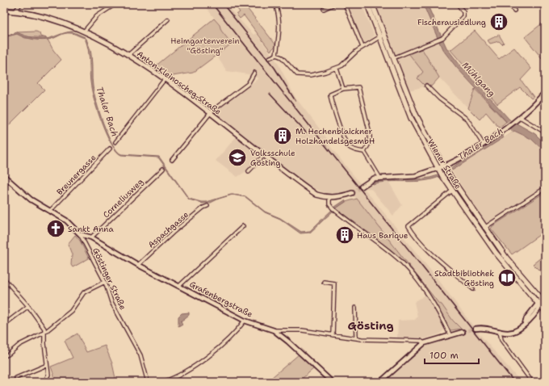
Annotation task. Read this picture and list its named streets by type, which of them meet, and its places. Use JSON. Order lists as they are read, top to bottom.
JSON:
{
  "streets": {
    "main road": ["Anton-Kleinoscheg-Straße", "Wiener Straße"],
    "street": [
      "Breunergasse",
      "Corneliusweg",
      "Aspachgasse",
      "Göstinger Straße",
      "Grafenbergstraße"
    ]
  },
  "crossings": [
    ["Breunergasse", "Göstinger Straße"],
    ["Corneliusweg", "Grafenbergstraße"],
    ["Aspachgasse", "Grafenbergstraße"],
    ["Göstinger Straße", "Grafenbergstraße"]
  ],
  "districts": ["Gösting"],
  "water": ["Mühlgang", "Thaler Bach"],
  "parks": ["Heimgartenverein \"Gösting\""],
  "places": {
    "building": ["Fischerausiedlung", "M. Hechenblaickner HolzhandelsgesmbH", "Haus Barique"],
    "school or university": ["Volksschule Gösting"],
    "church": ["Sankt Anna"],
    "library": ["Stadtbibliothek Gösting"]
  },
  "scale_bar": "100 m"
}
